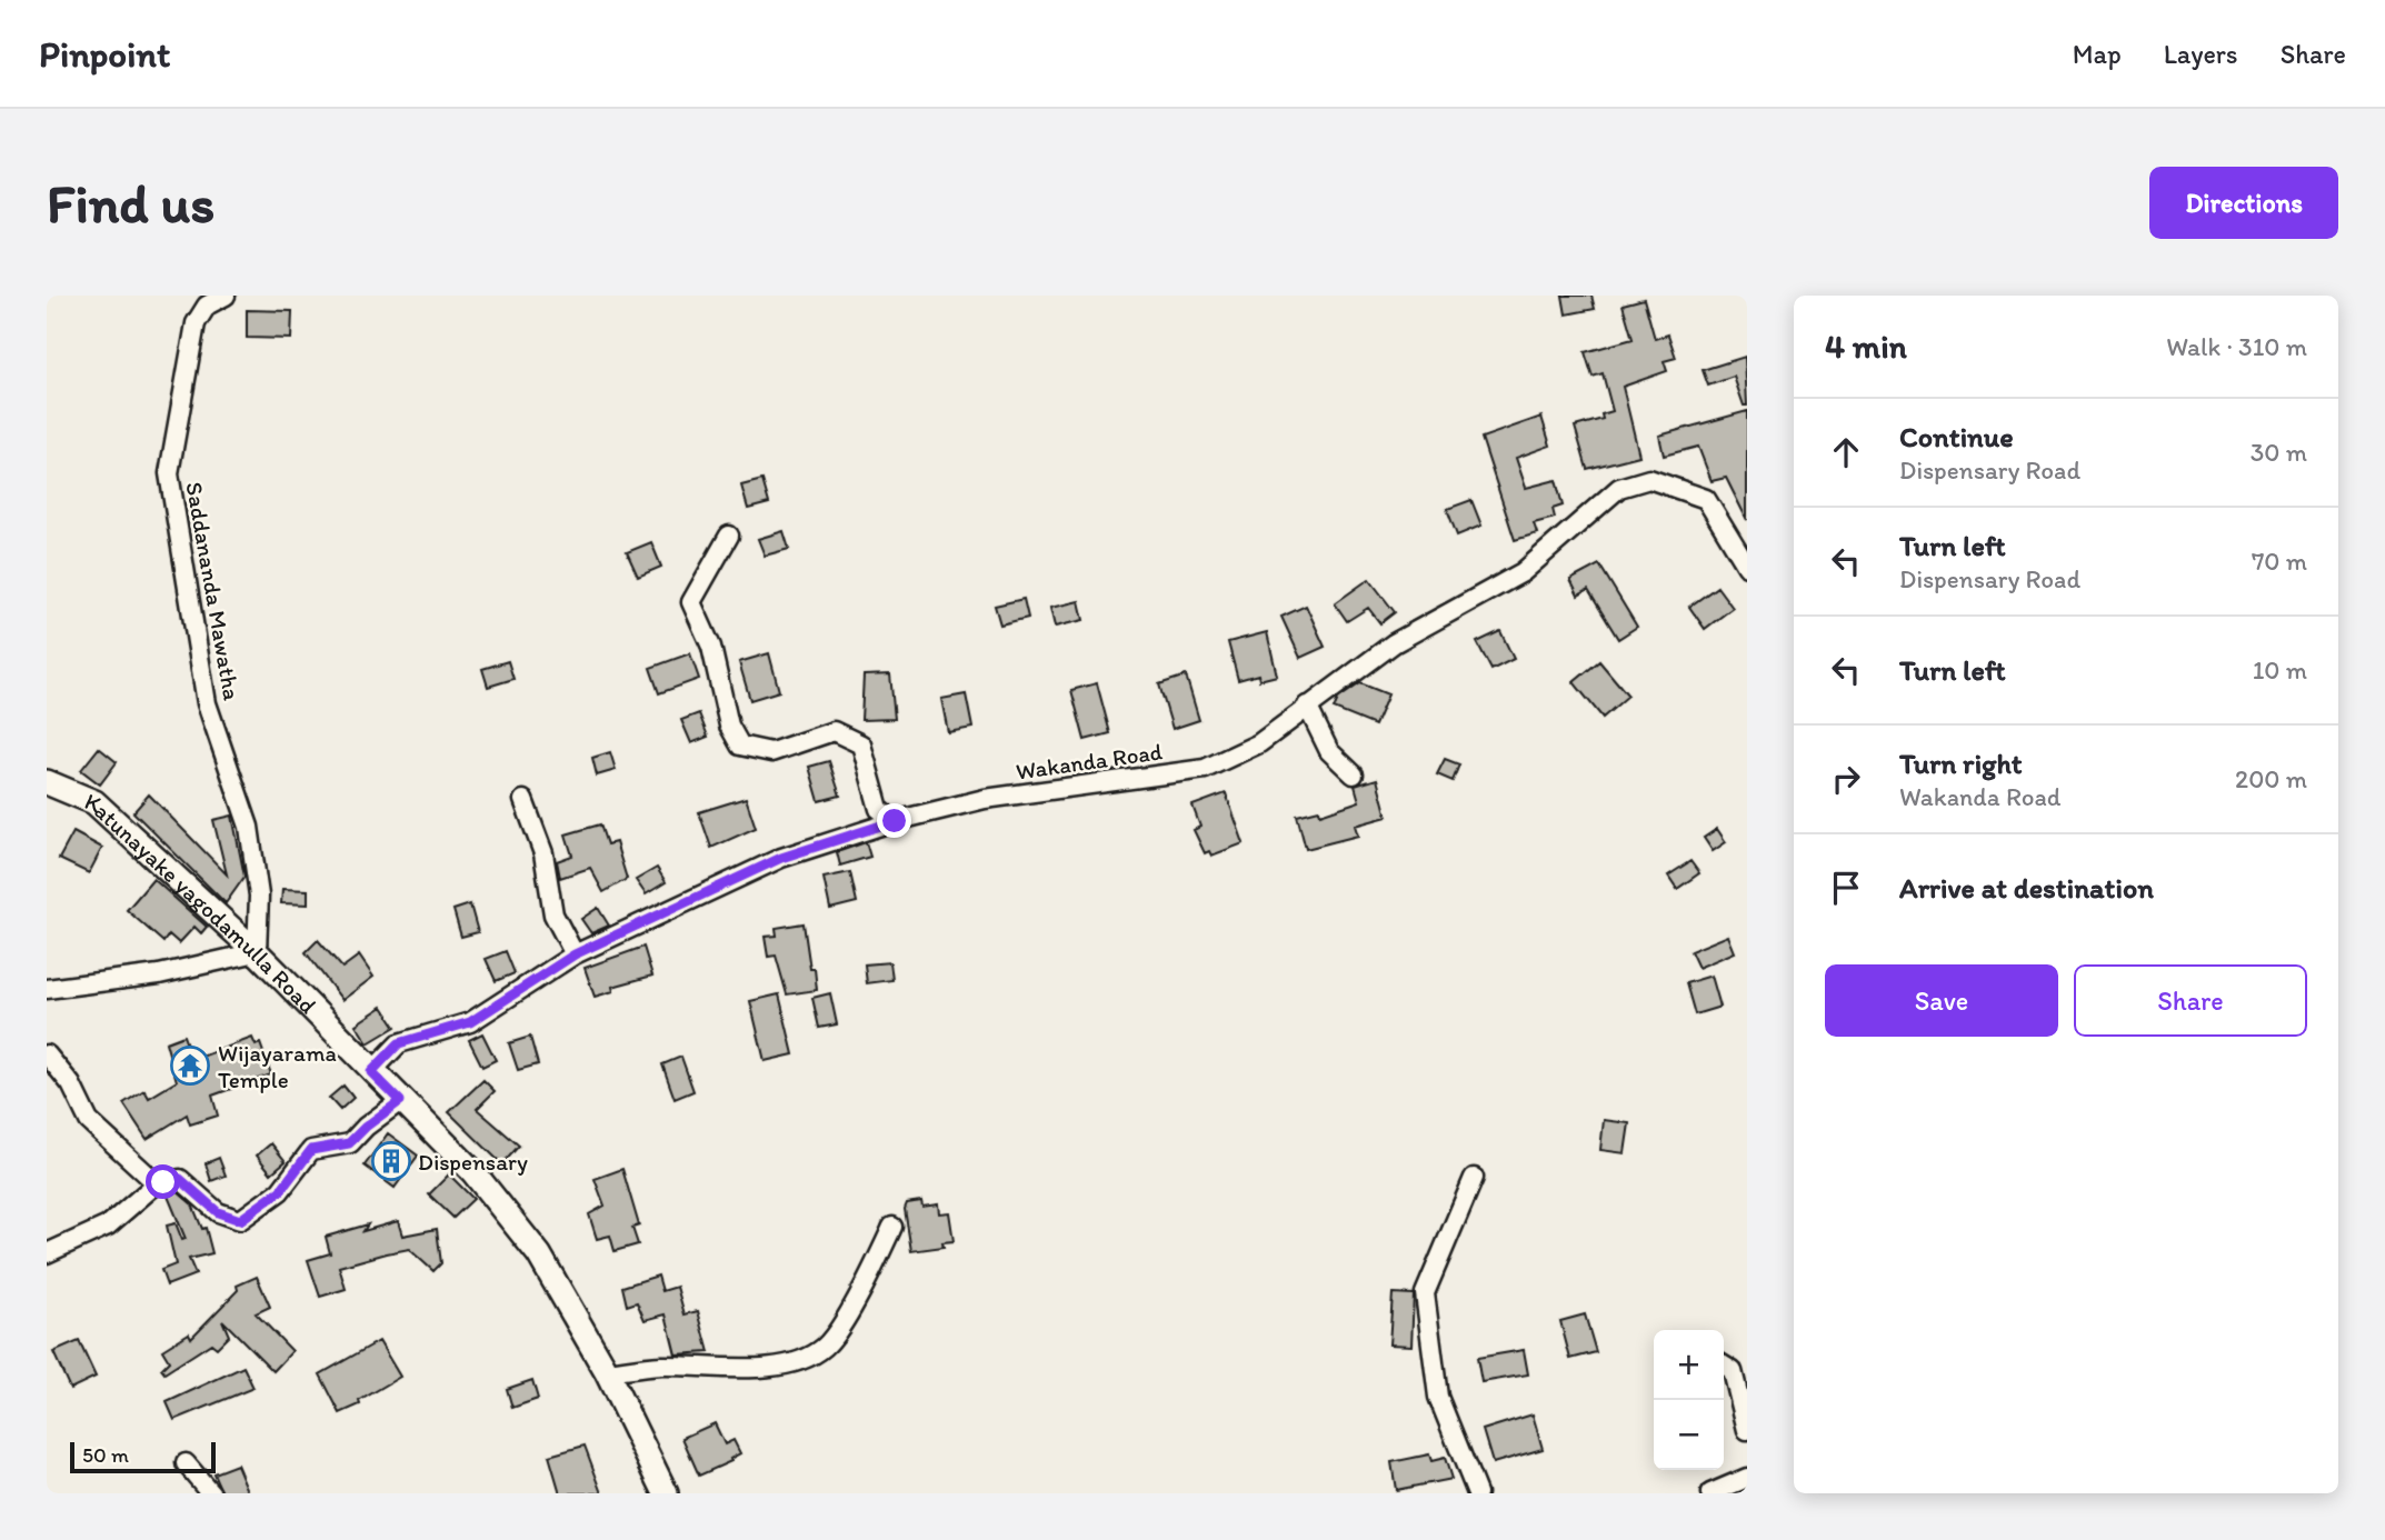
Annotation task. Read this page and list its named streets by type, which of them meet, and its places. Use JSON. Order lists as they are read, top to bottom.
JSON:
{
  "streets": {
    "main road": ["Katunayake yagodamulla Road"],
    "street": ["Saddananda Mawatha", "Wakanda Road"]
  },
  "crossings": [
    ["Saddananda Mawatha", "Katunayake yagodamulla Road"],
    ["Wakanda Road", "Katunayake yagodamulla Road"]
  ],
  "places": {
    "temple": ["Wijayarama Temple"],
    "building": ["Dispensary"]
  },
  "scale_bar": "50 m",
  "page": {
    "header": "Pinpoint",
    "nav": ["Map", "Layers", "Share"],
    "buttons": [
      "Directions",
      ["Save", "Share"]
    ],
    "title": "Find us",
    "heading": ["4 min", "Walk · 310 m"],
    "list": [
      ["Continue", "Dispensary Road", "30 m"],
      ["Turn left", "Dispensary Road", "70 m"],
      ["Turn left", "10 m"],
      ["Turn right", "Wakanda Road", "200 m"],
      "Arrive at destination"
    ],
    "map_buttons": ["+", "−"],
    "scale": "50 m"
  }
}
